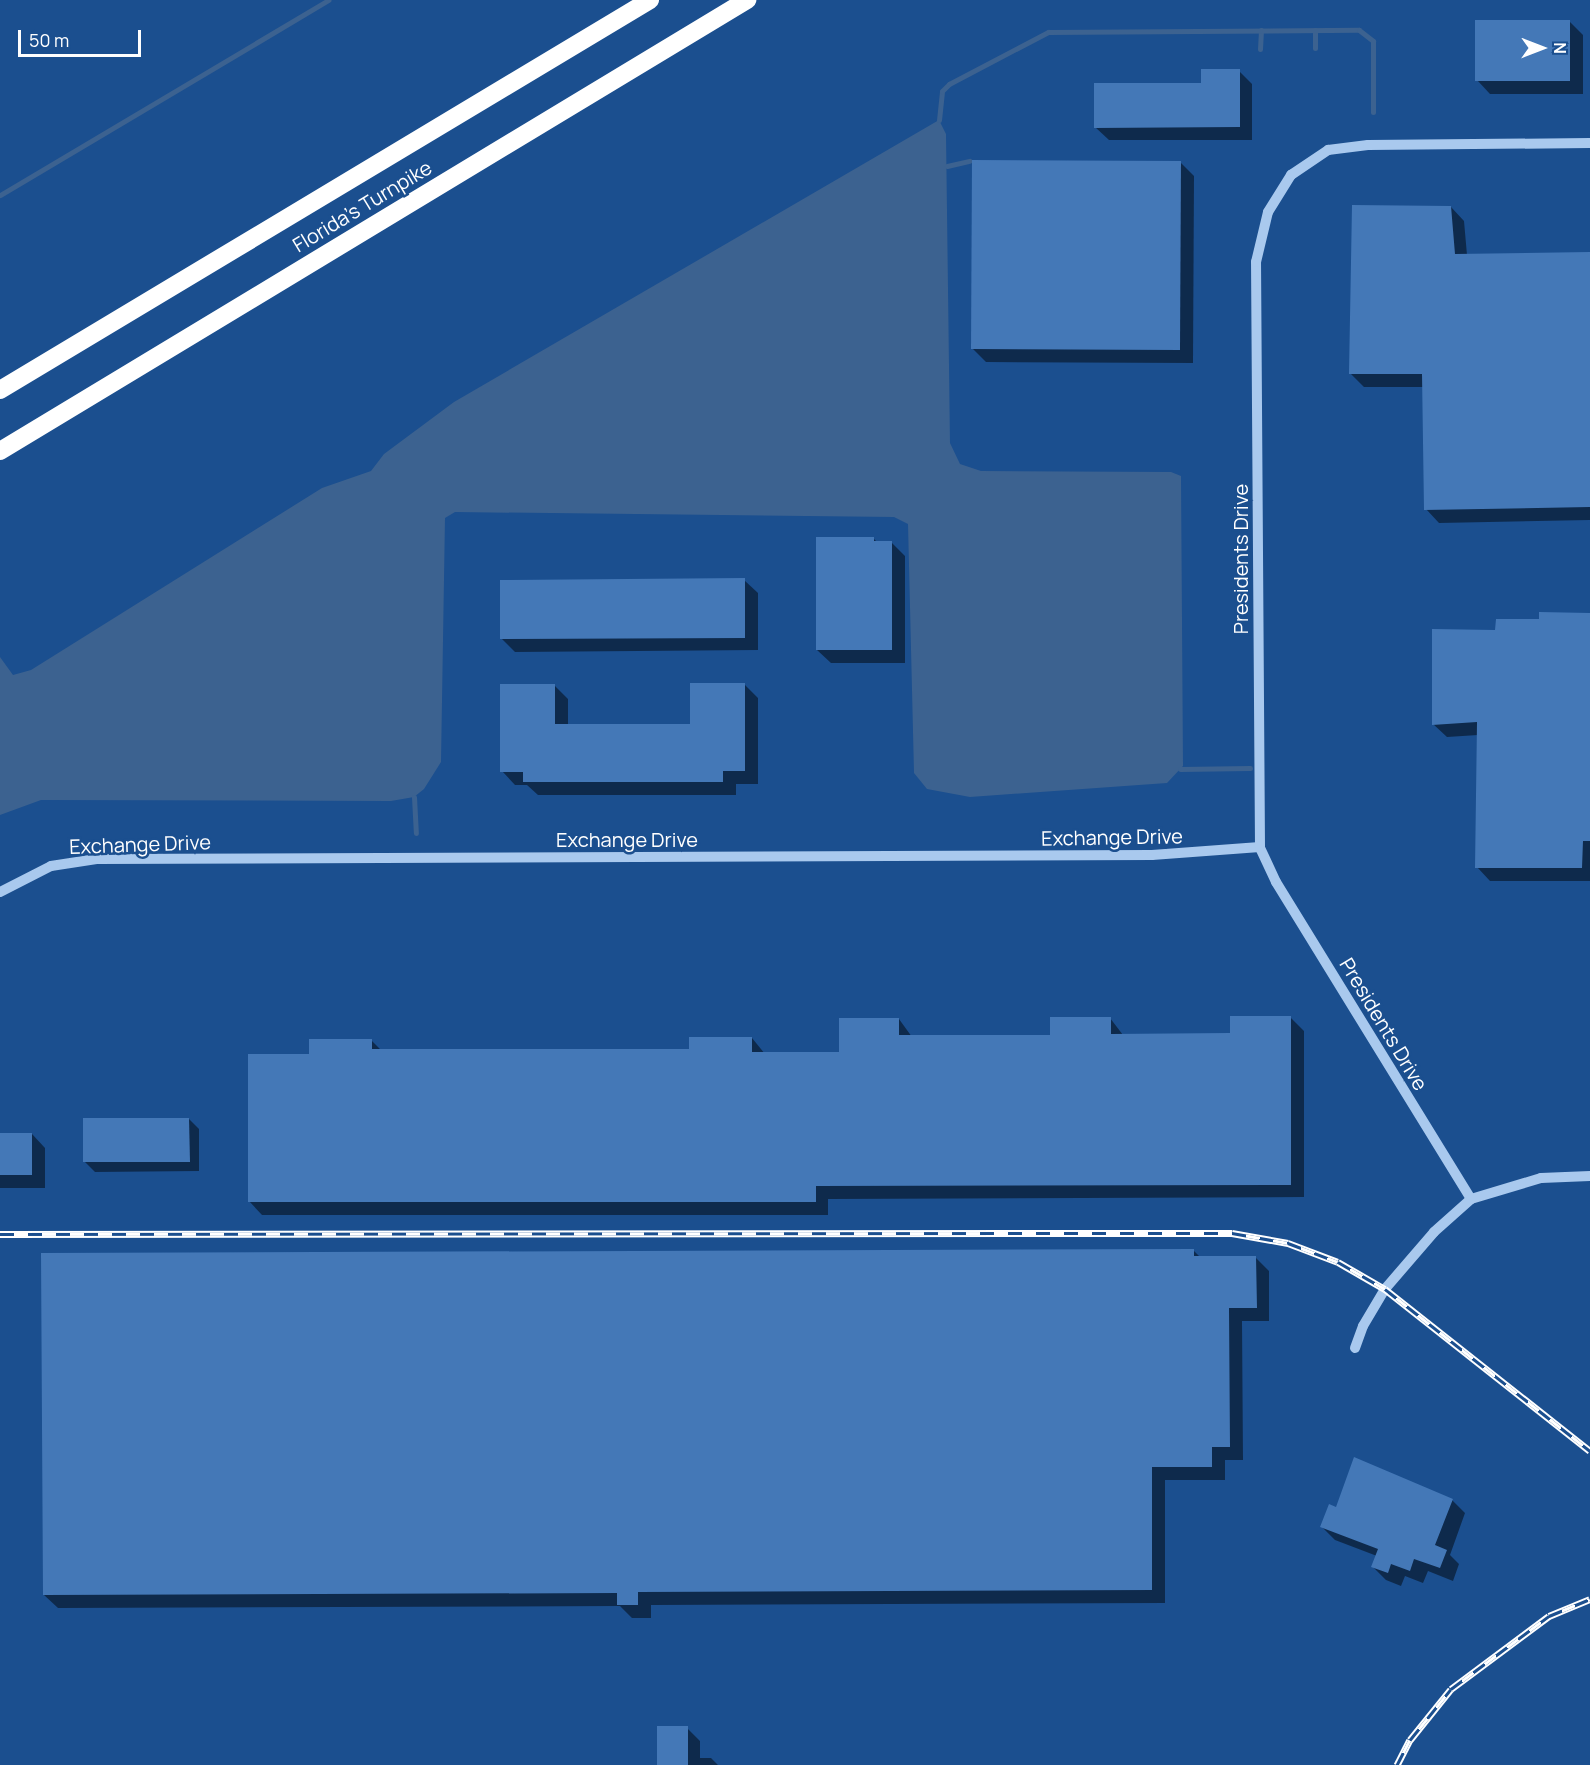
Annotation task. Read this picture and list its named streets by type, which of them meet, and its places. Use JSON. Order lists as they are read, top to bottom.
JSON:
{
  "streets": {
    "highway": ["Florida's Turnpike"],
    "street": ["Presidents Drive", "Exchange Drive"]
  },
  "crossings": [
    ["Presidents Drive", "Exchange Drive"]
  ],
  "scale_bar": "50 m",
  "north": "right"
}
